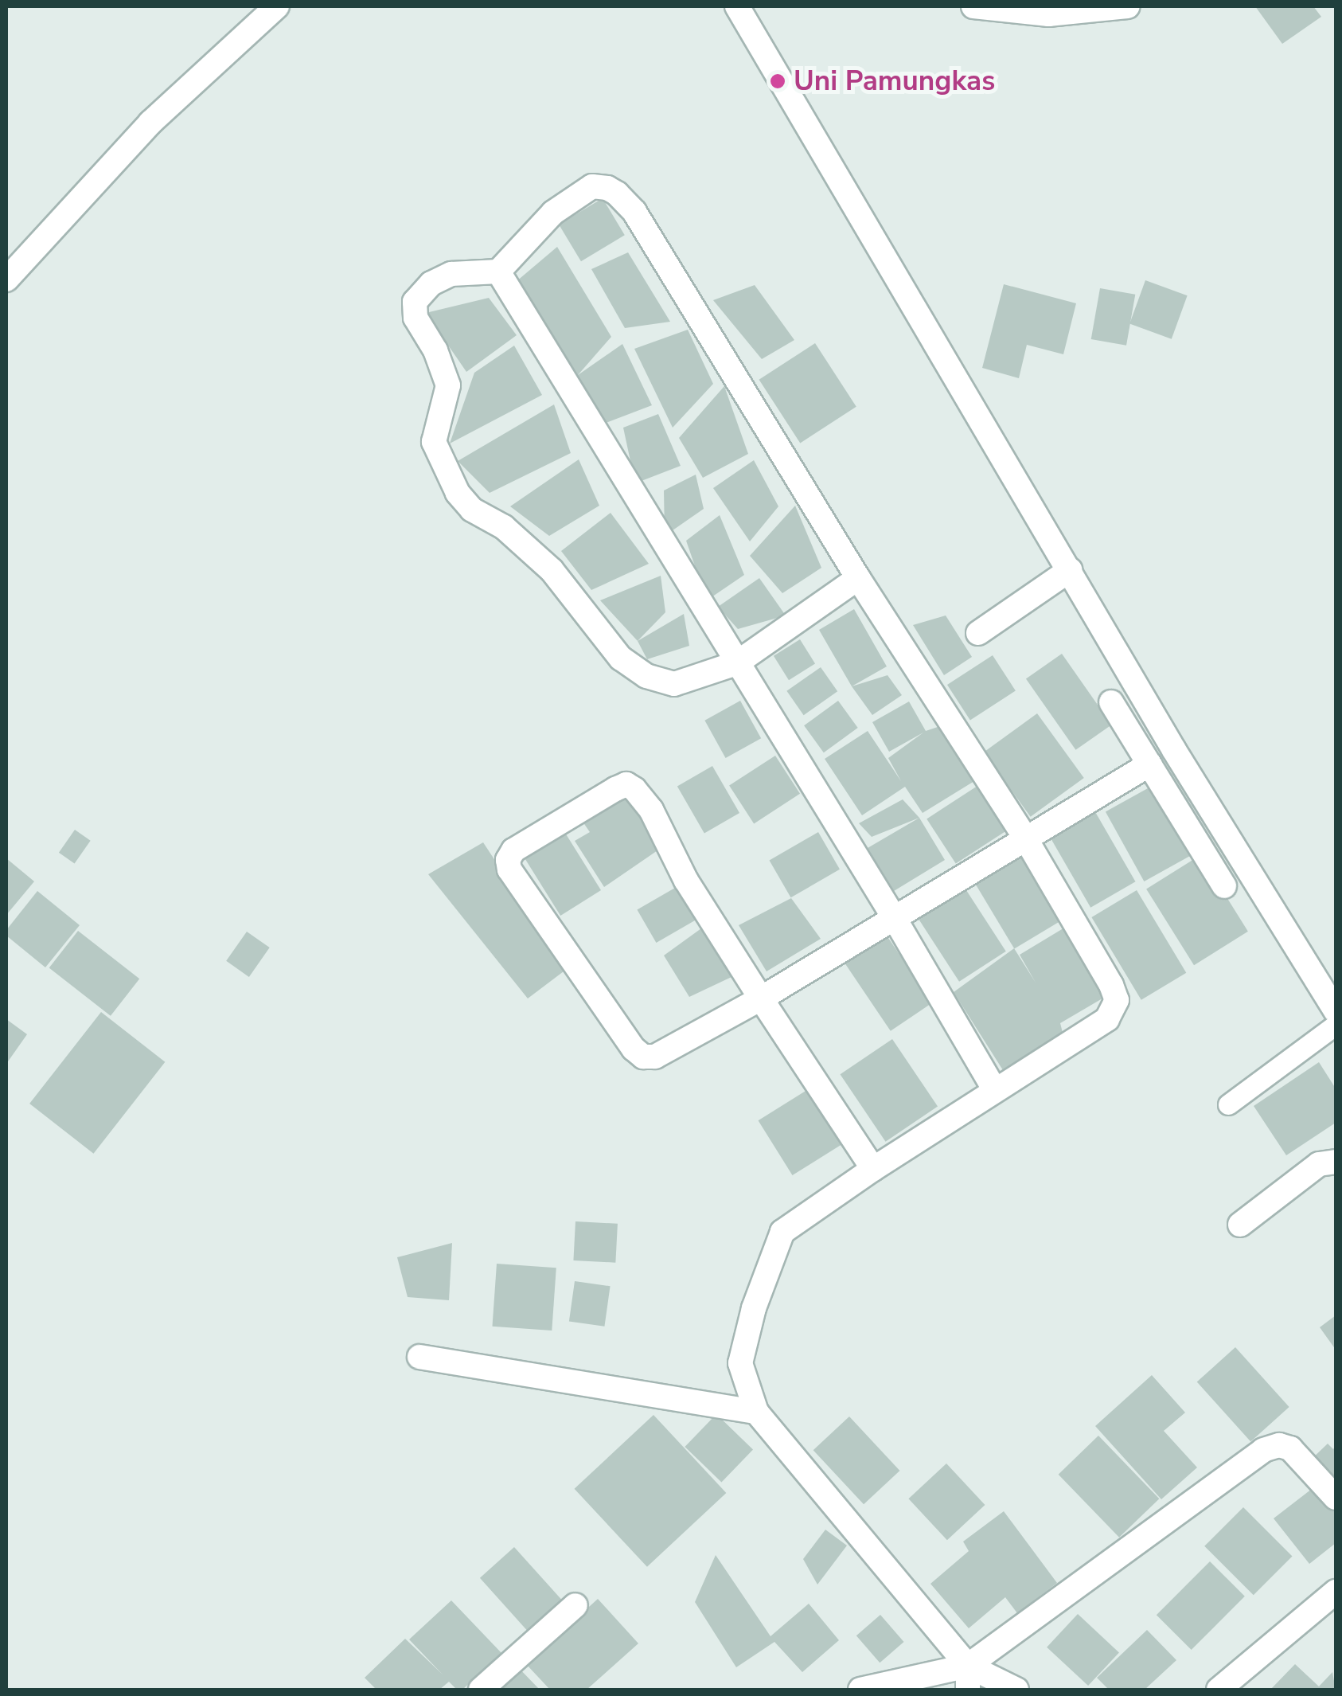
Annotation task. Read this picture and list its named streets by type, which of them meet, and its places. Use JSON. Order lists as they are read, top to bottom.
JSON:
{
  "places": ["Uni Pamungkas"]
}
